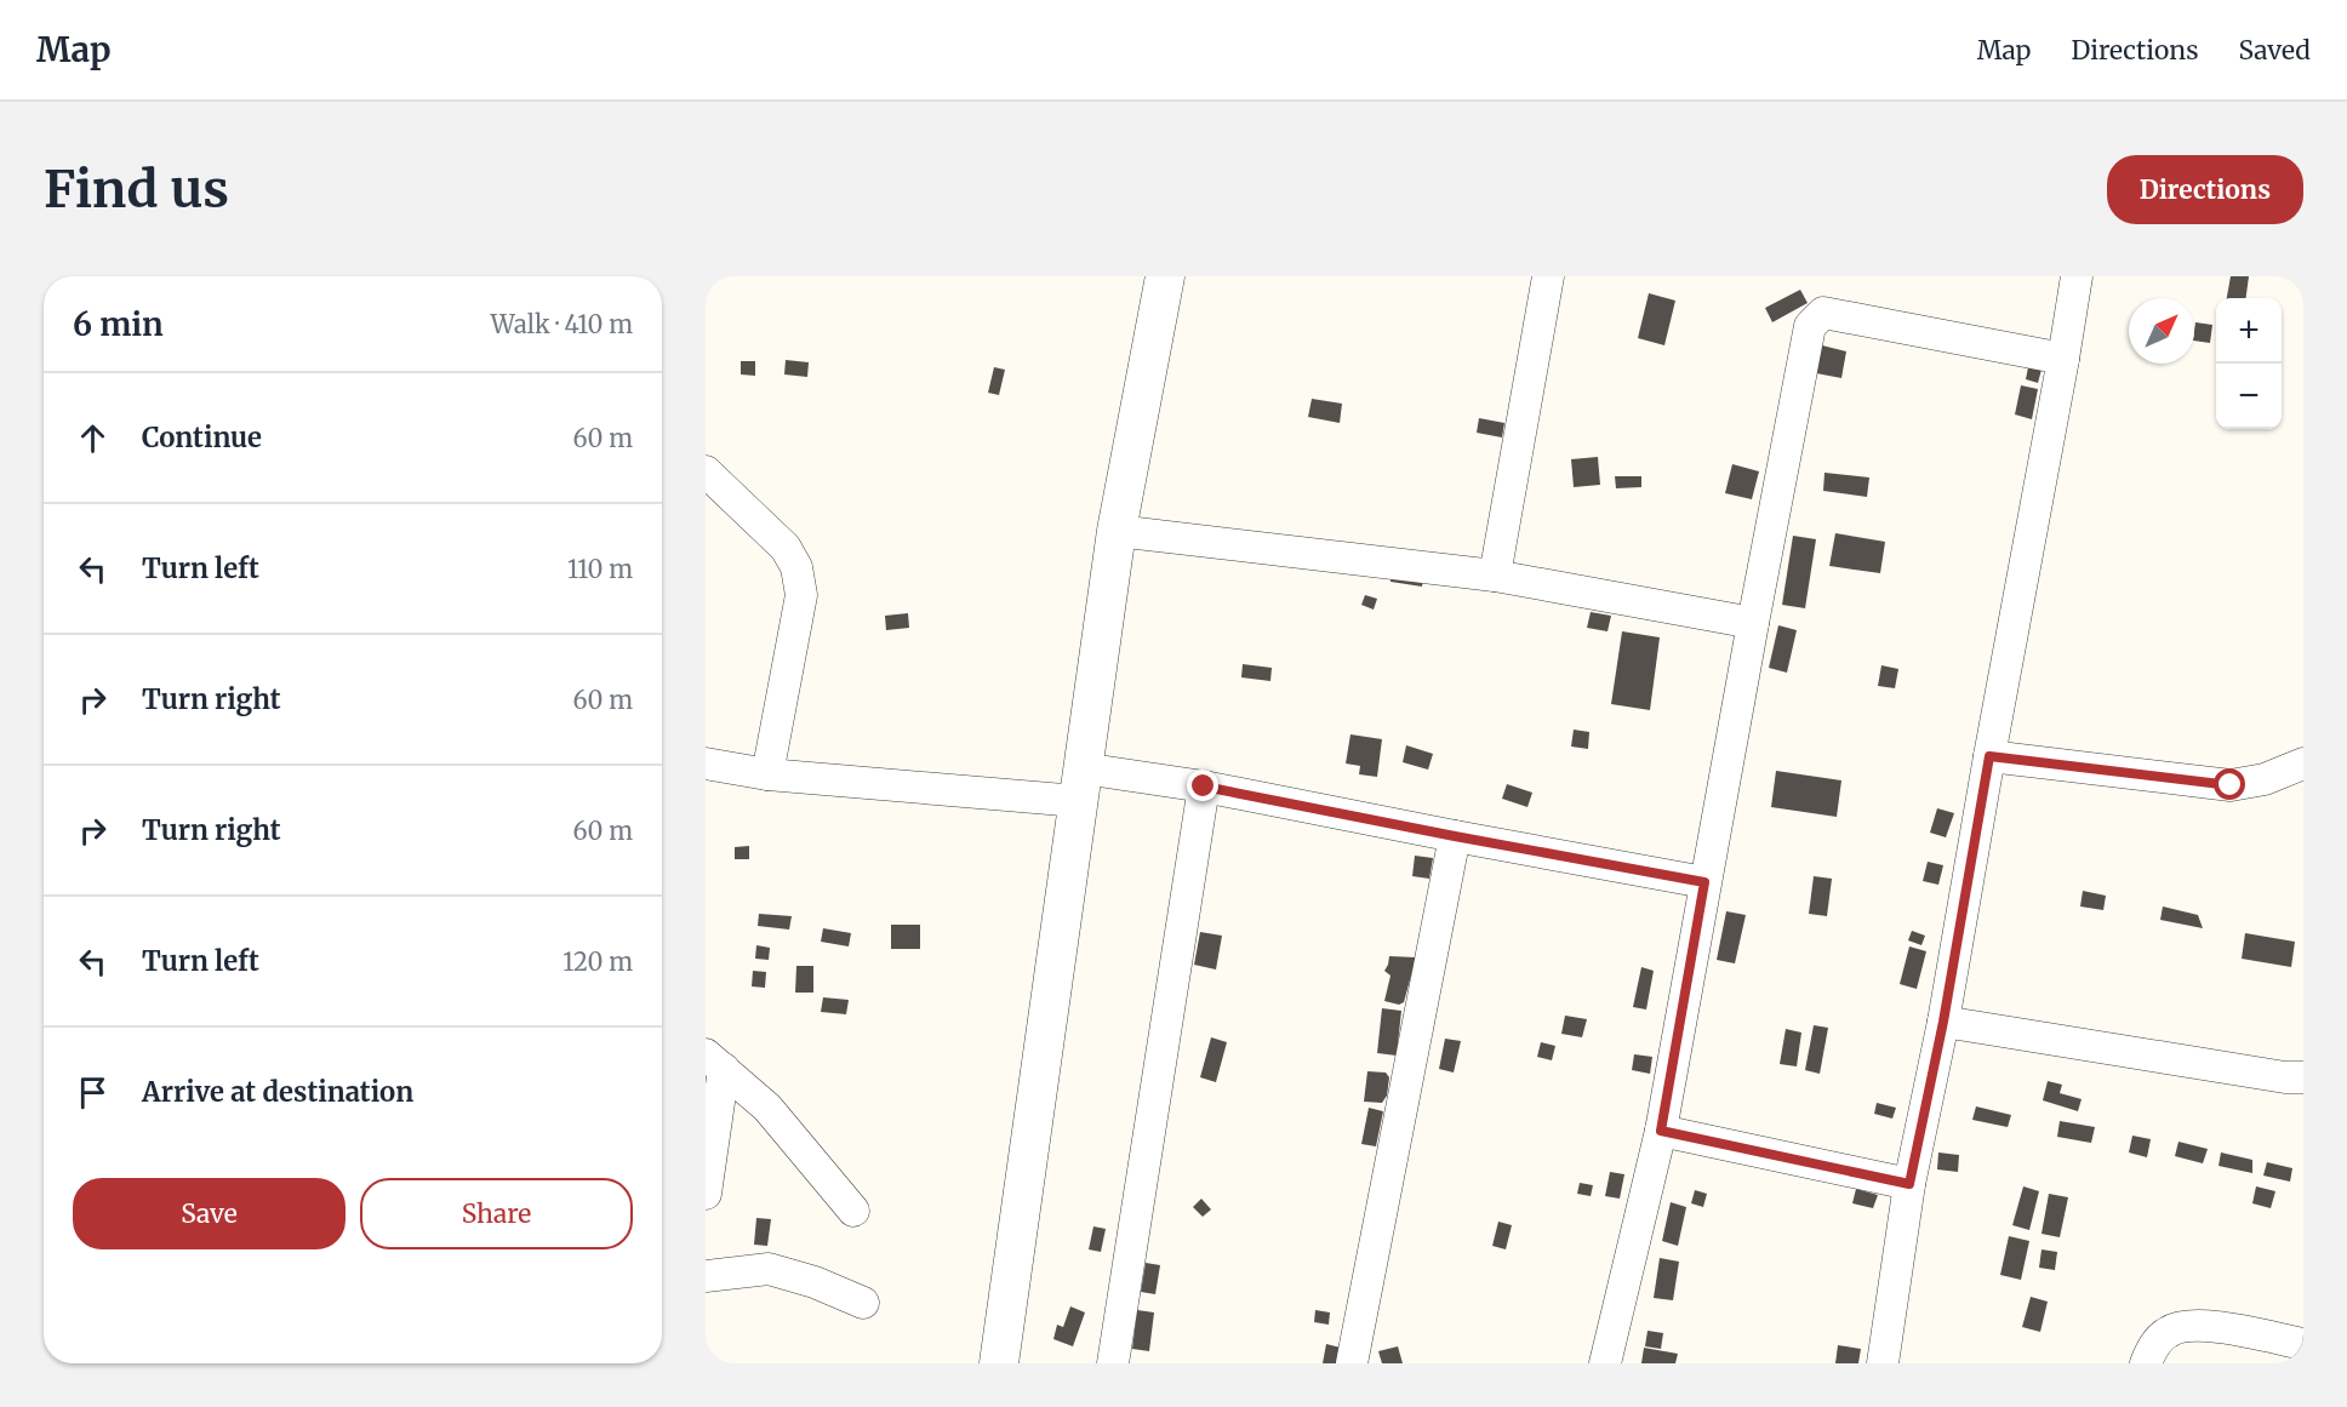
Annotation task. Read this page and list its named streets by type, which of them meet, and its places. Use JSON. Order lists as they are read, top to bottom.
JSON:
{
  "north": "top right",
  "page": {
    "header": "Map",
    "nav": ["Map", "Directions", "Saved"],
    "buttons": [
      "Directions",
      ["Save", "Share"]
    ],
    "title": "Find us",
    "heading": ["6 min", "Walk · 410 m"],
    "map_buttons": ["+", "−"],
    "list": [
      ["Continue", "60 m"],
      ["Turn left", "110 m"],
      ["Turn right", "60 m"],
      ["Turn right", "60 m"],
      ["Turn left", "120 m"],
      "Arrive at destination"
    ]
  }
}
